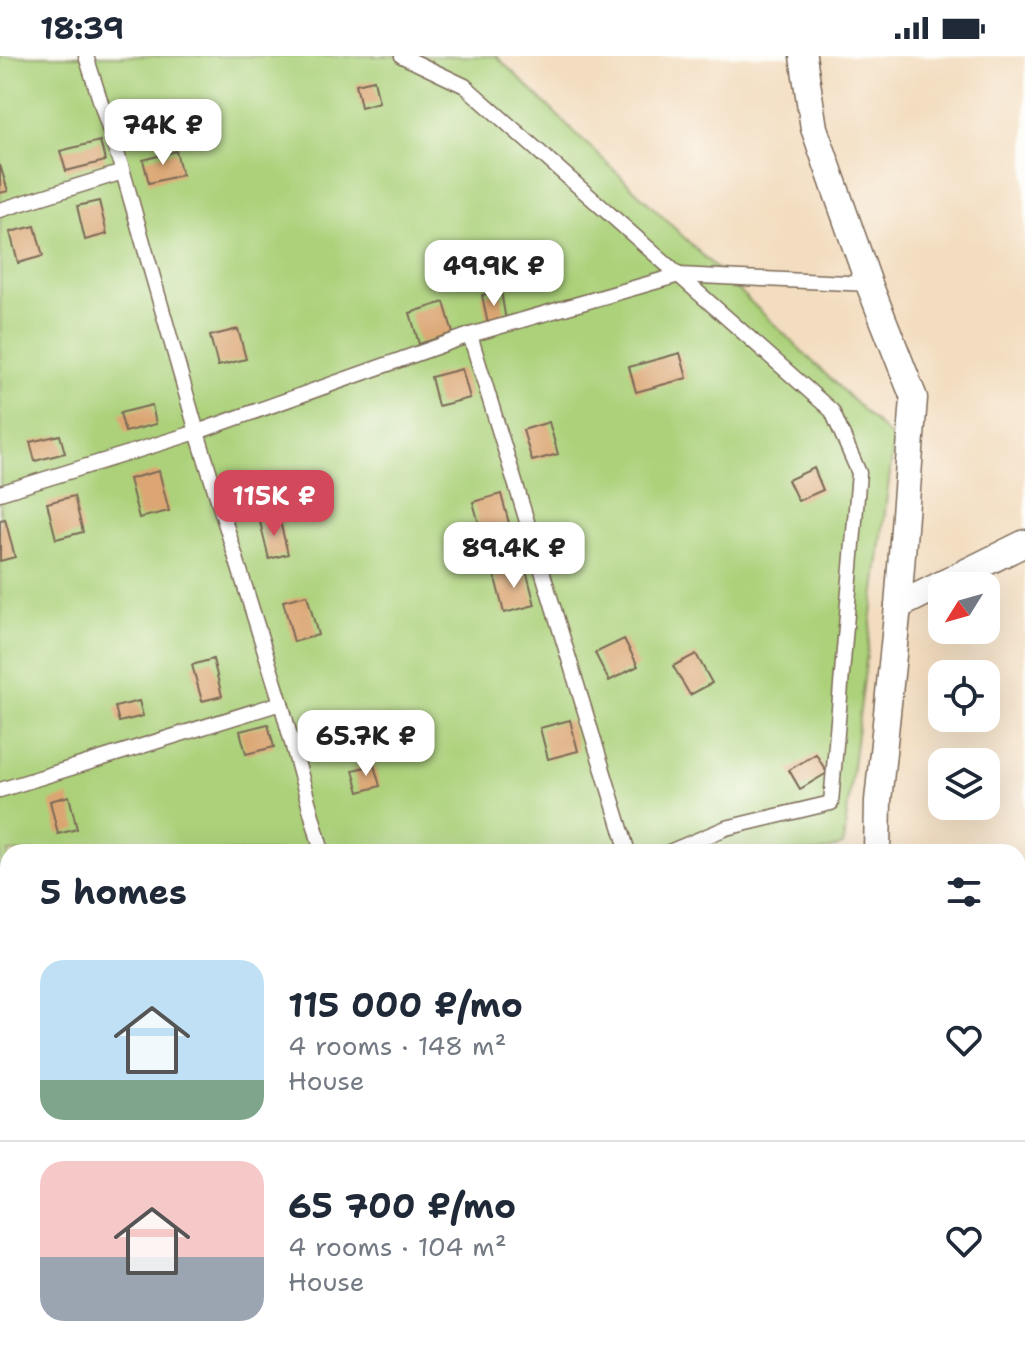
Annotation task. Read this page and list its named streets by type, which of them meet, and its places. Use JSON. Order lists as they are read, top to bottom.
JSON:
{
  "north": "bottom left",
  "page": {
    "status": "18:39",
    "price": [
      "74K ₽",
      "49.9K ₽",
      "115K ₽",
      "89.4K ₽",
      "65.7K ₽"
    ],
    "heading": "5 homes",
    "list": [
      {
        "name": "115 000 ₽/mo",
        "note": "4 rooms · 148 m² · House"
      },
      {
        "name": "65 700 ₽/mo",
        "note": "4 rooms · 104 m² · House"
      }
    ]
  }
}
